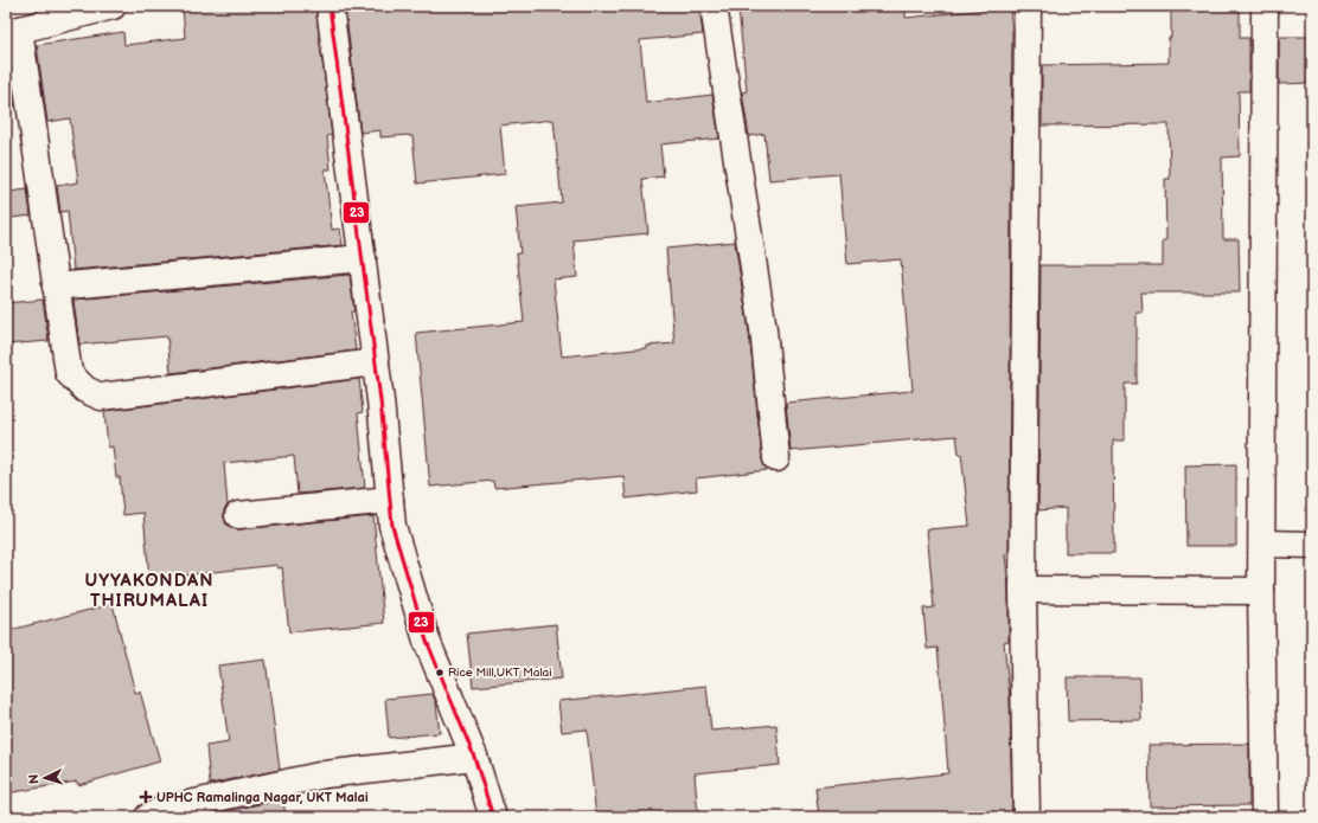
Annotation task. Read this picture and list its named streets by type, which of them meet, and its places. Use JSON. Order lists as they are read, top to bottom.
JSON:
{
  "districts": ["UYYAKONDAN THIRUMALAI"],
  "places": {
    "other": ["Rice Mill,UKT Malai"],
    "health": ["UPHC Ramalinga Nagar, UKT Malai"]
  },
  "lines": ["transit line 23"],
  "north": "left"
}
